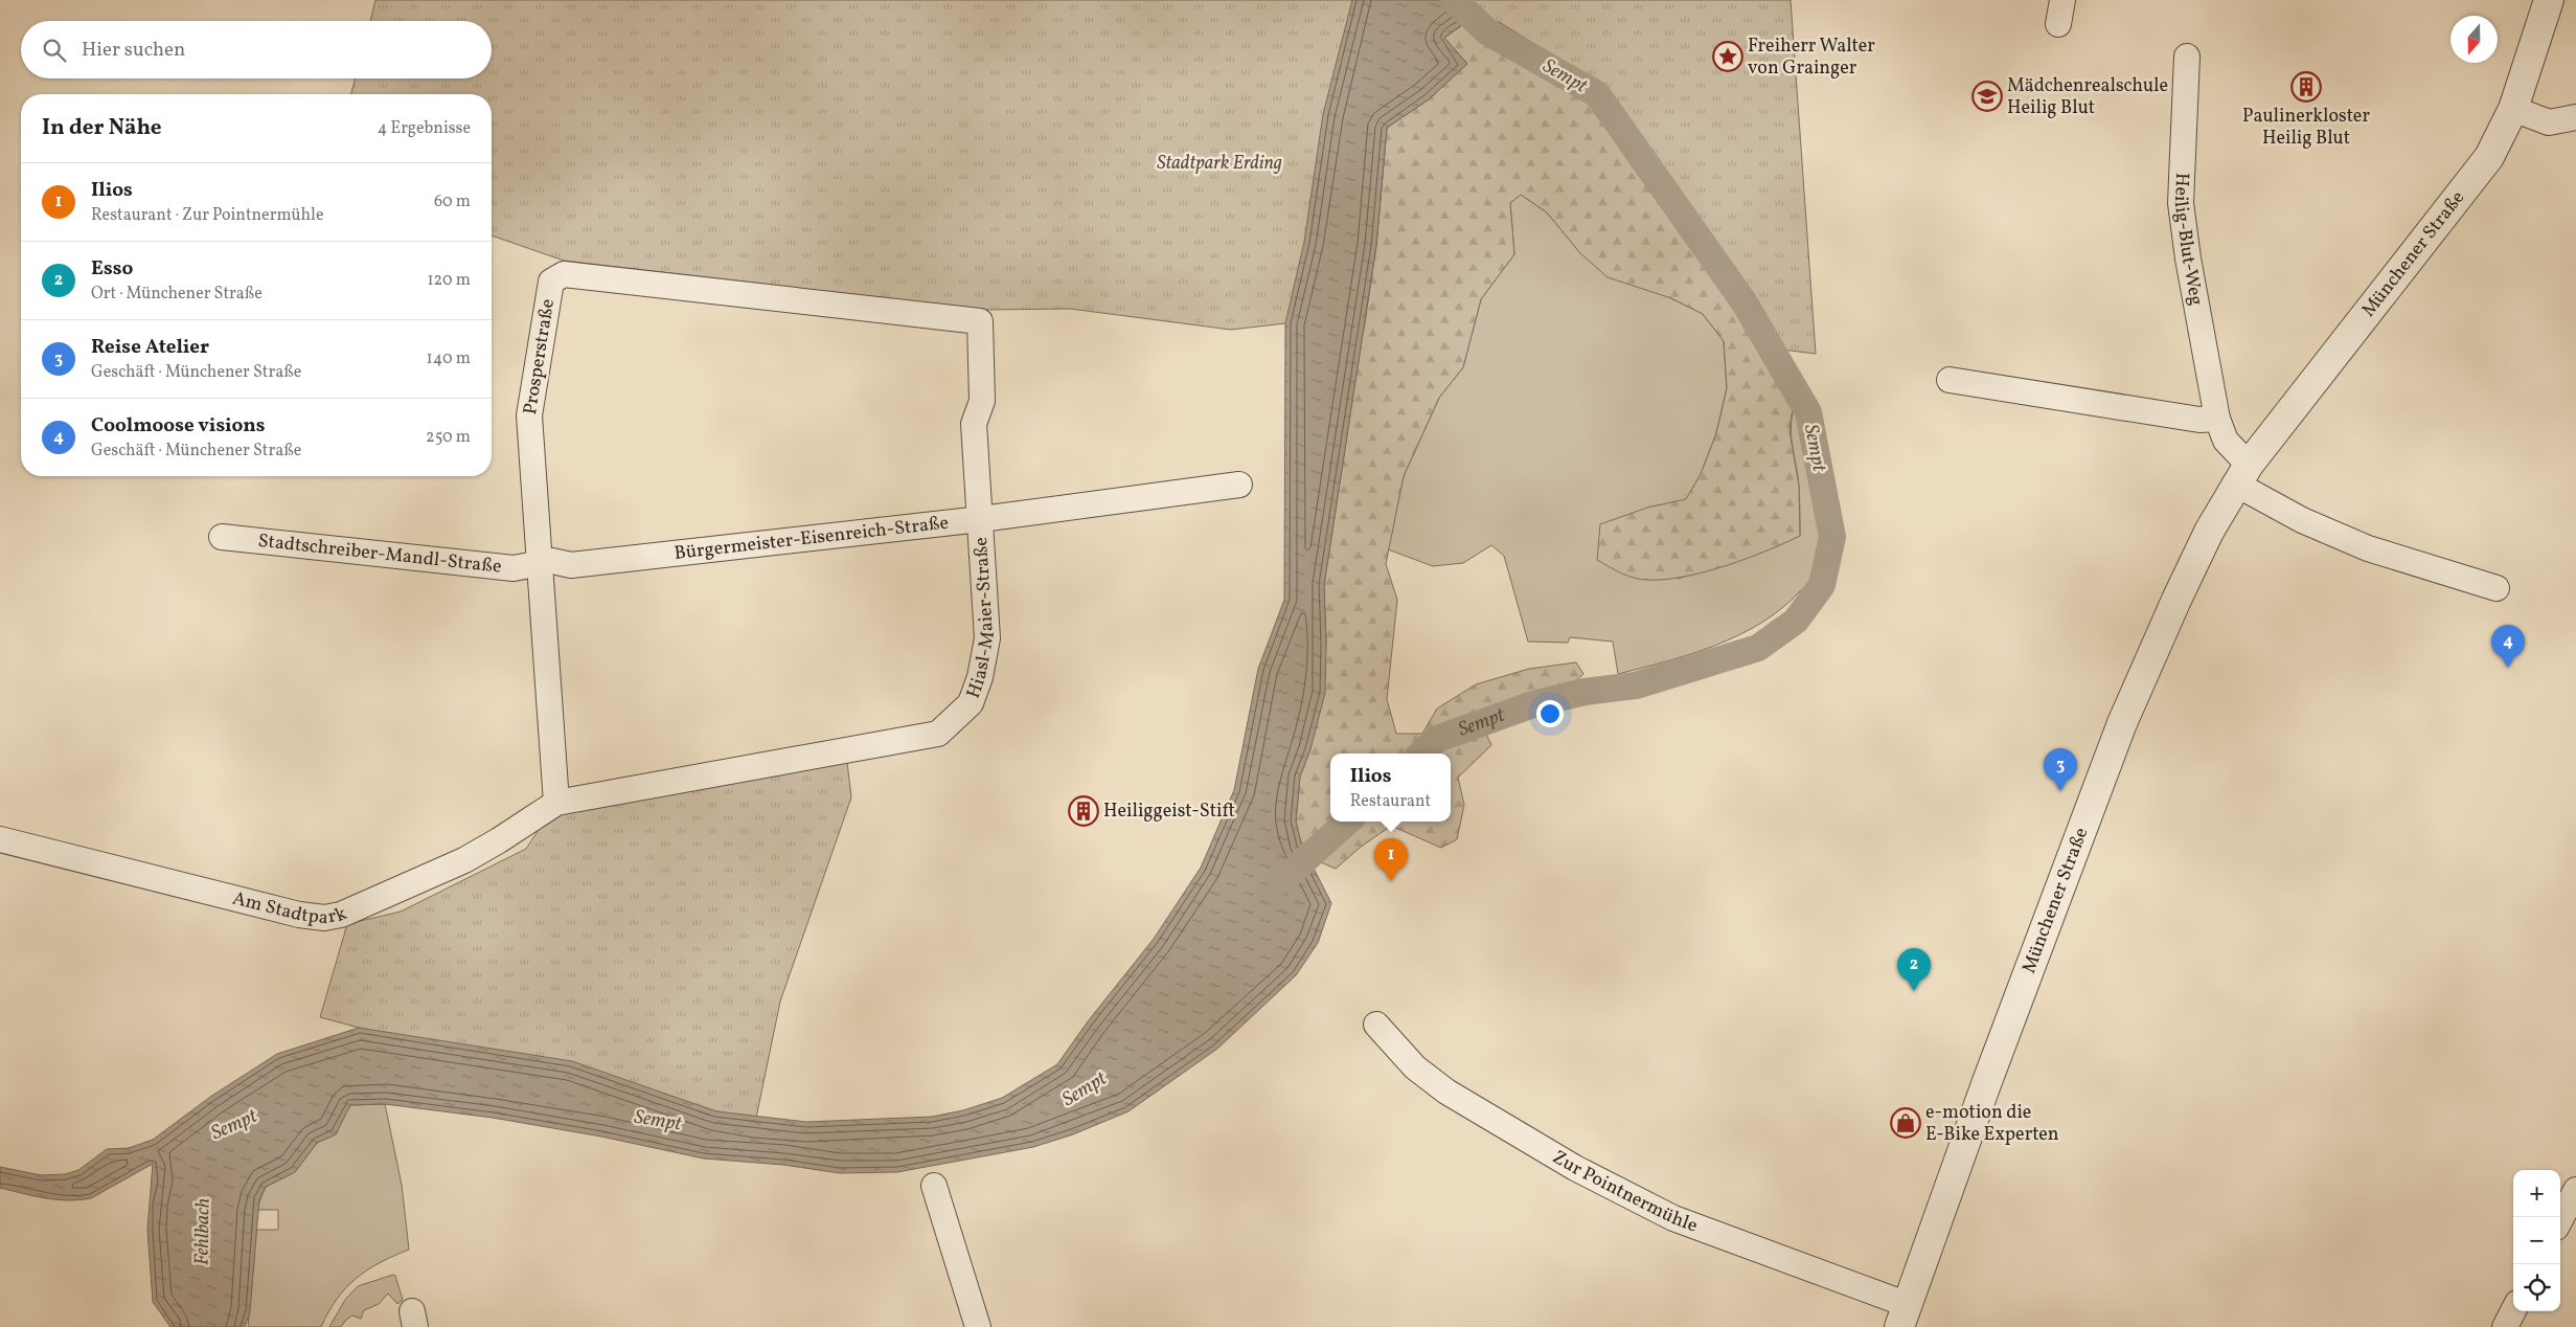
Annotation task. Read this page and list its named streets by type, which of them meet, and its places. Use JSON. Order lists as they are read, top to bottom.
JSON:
{
  "streets": {
    "street": [
      "Heilig-Blut-Weg",
      "Münchener Straße",
      "Prosperstraße",
      "Bürgermeister-Eisenreich-Straße",
      "Stadtschreiber-Mandl-Straße",
      "Hiasl-Maier-Straße",
      "Am Stadtpark",
      "Zur Pointnermühle"
    ]
  },
  "crossings": [
    ["Heilig-Blut-Weg", "Münchener Straße"],
    ["Münchener Straße", "Zur Pointnermühle"],
    ["Prosperstraße", "Bürgermeister-Eisenreich-Straße"],
    ["Prosperstraße", "Stadtschreiber-Mandl-Straße"],
    ["Prosperstraße", "Hiasl-Maier-Straße"],
    ["Prosperstraße", "Am Stadtpark"],
    ["Bürgermeister-Eisenreich-Straße", "Stadtschreiber-Mandl-Straße"],
    ["Bürgermeister-Eisenreich-Straße", "Hiasl-Maier-Straße"],
    ["Hiasl-Maier-Straße", "Am Stadtpark"]
  ],
  "water": ["Sempt", "Fehlbach"],
  "parks": ["Stadtpark Erding"],
  "places": {
    "place": ["Freiherr Walter von Grainger"],
    "building": ["Paulinerkloster Heilig Blut", "Heiliggeist-Stift"],
    "school or university": ["Mädchenrealschule Heilig Blut"],
    "shop": ["e-motion die E-Bike Experten"]
  },
  "north": "bottom",
  "page": {
    "search": "Hier suchen",
    "heading": ["In der Nähe", "4 Ergebnisse"],
    "list": [
      {
        "mark": "1",
        "name": "Ilios",
        "note": "Restaurant · Zur Pointnermühle",
        "value": "60 m"
      },
      {
        "mark": "2",
        "name": "Esso",
        "note": "Ort · Münchener Straße",
        "value": "120 m"
      },
      {
        "mark": "3",
        "name": "Reise Atelier",
        "note": "Geschäft · Münchener Straße",
        "value": "140 m"
      },
      {
        "mark": "4",
        "name": "Coolmoose visions",
        "note": "Geschäft · Münchener Straße",
        "value": "250 m"
      }
    ],
    "pins": [
      "4",
      "3",
      "1",
      "2"
    ],
    "popup": ["Ilios", "Restaurant"],
    "map_buttons": ["+", "−"]
  }
}
